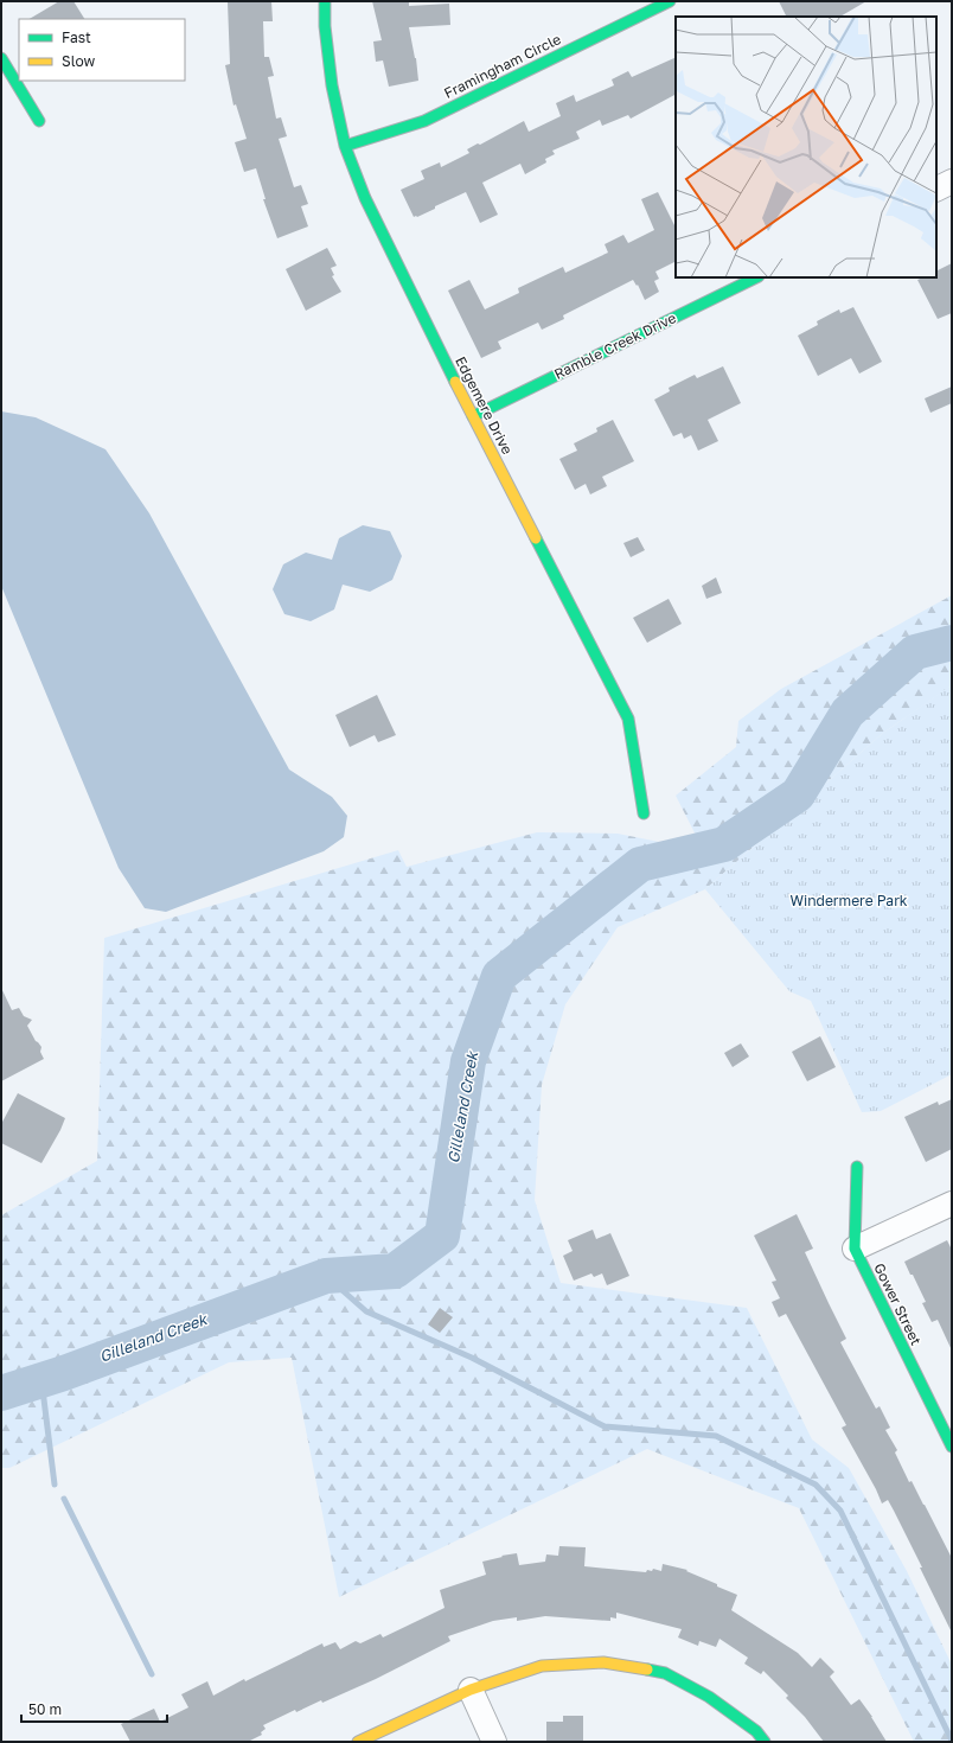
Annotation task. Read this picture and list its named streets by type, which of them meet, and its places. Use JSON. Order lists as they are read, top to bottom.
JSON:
{
  "streets": {
    "street": [
      "Framingham Circle",
      "Ramble Creek Drive",
      "Edgemere Drive",
      "Gower Street"
    ]
  },
  "crossings": [
    ["Framingham Circle", "Edgemere Drive"],
    ["Ramble Creek Drive", "Edgemere Drive"]
  ],
  "water": ["Gilleland Creek"],
  "parks": ["Windermere Park"],
  "legend": ["Fast", "Slow"],
  "scale_bar": "50 m"
}
